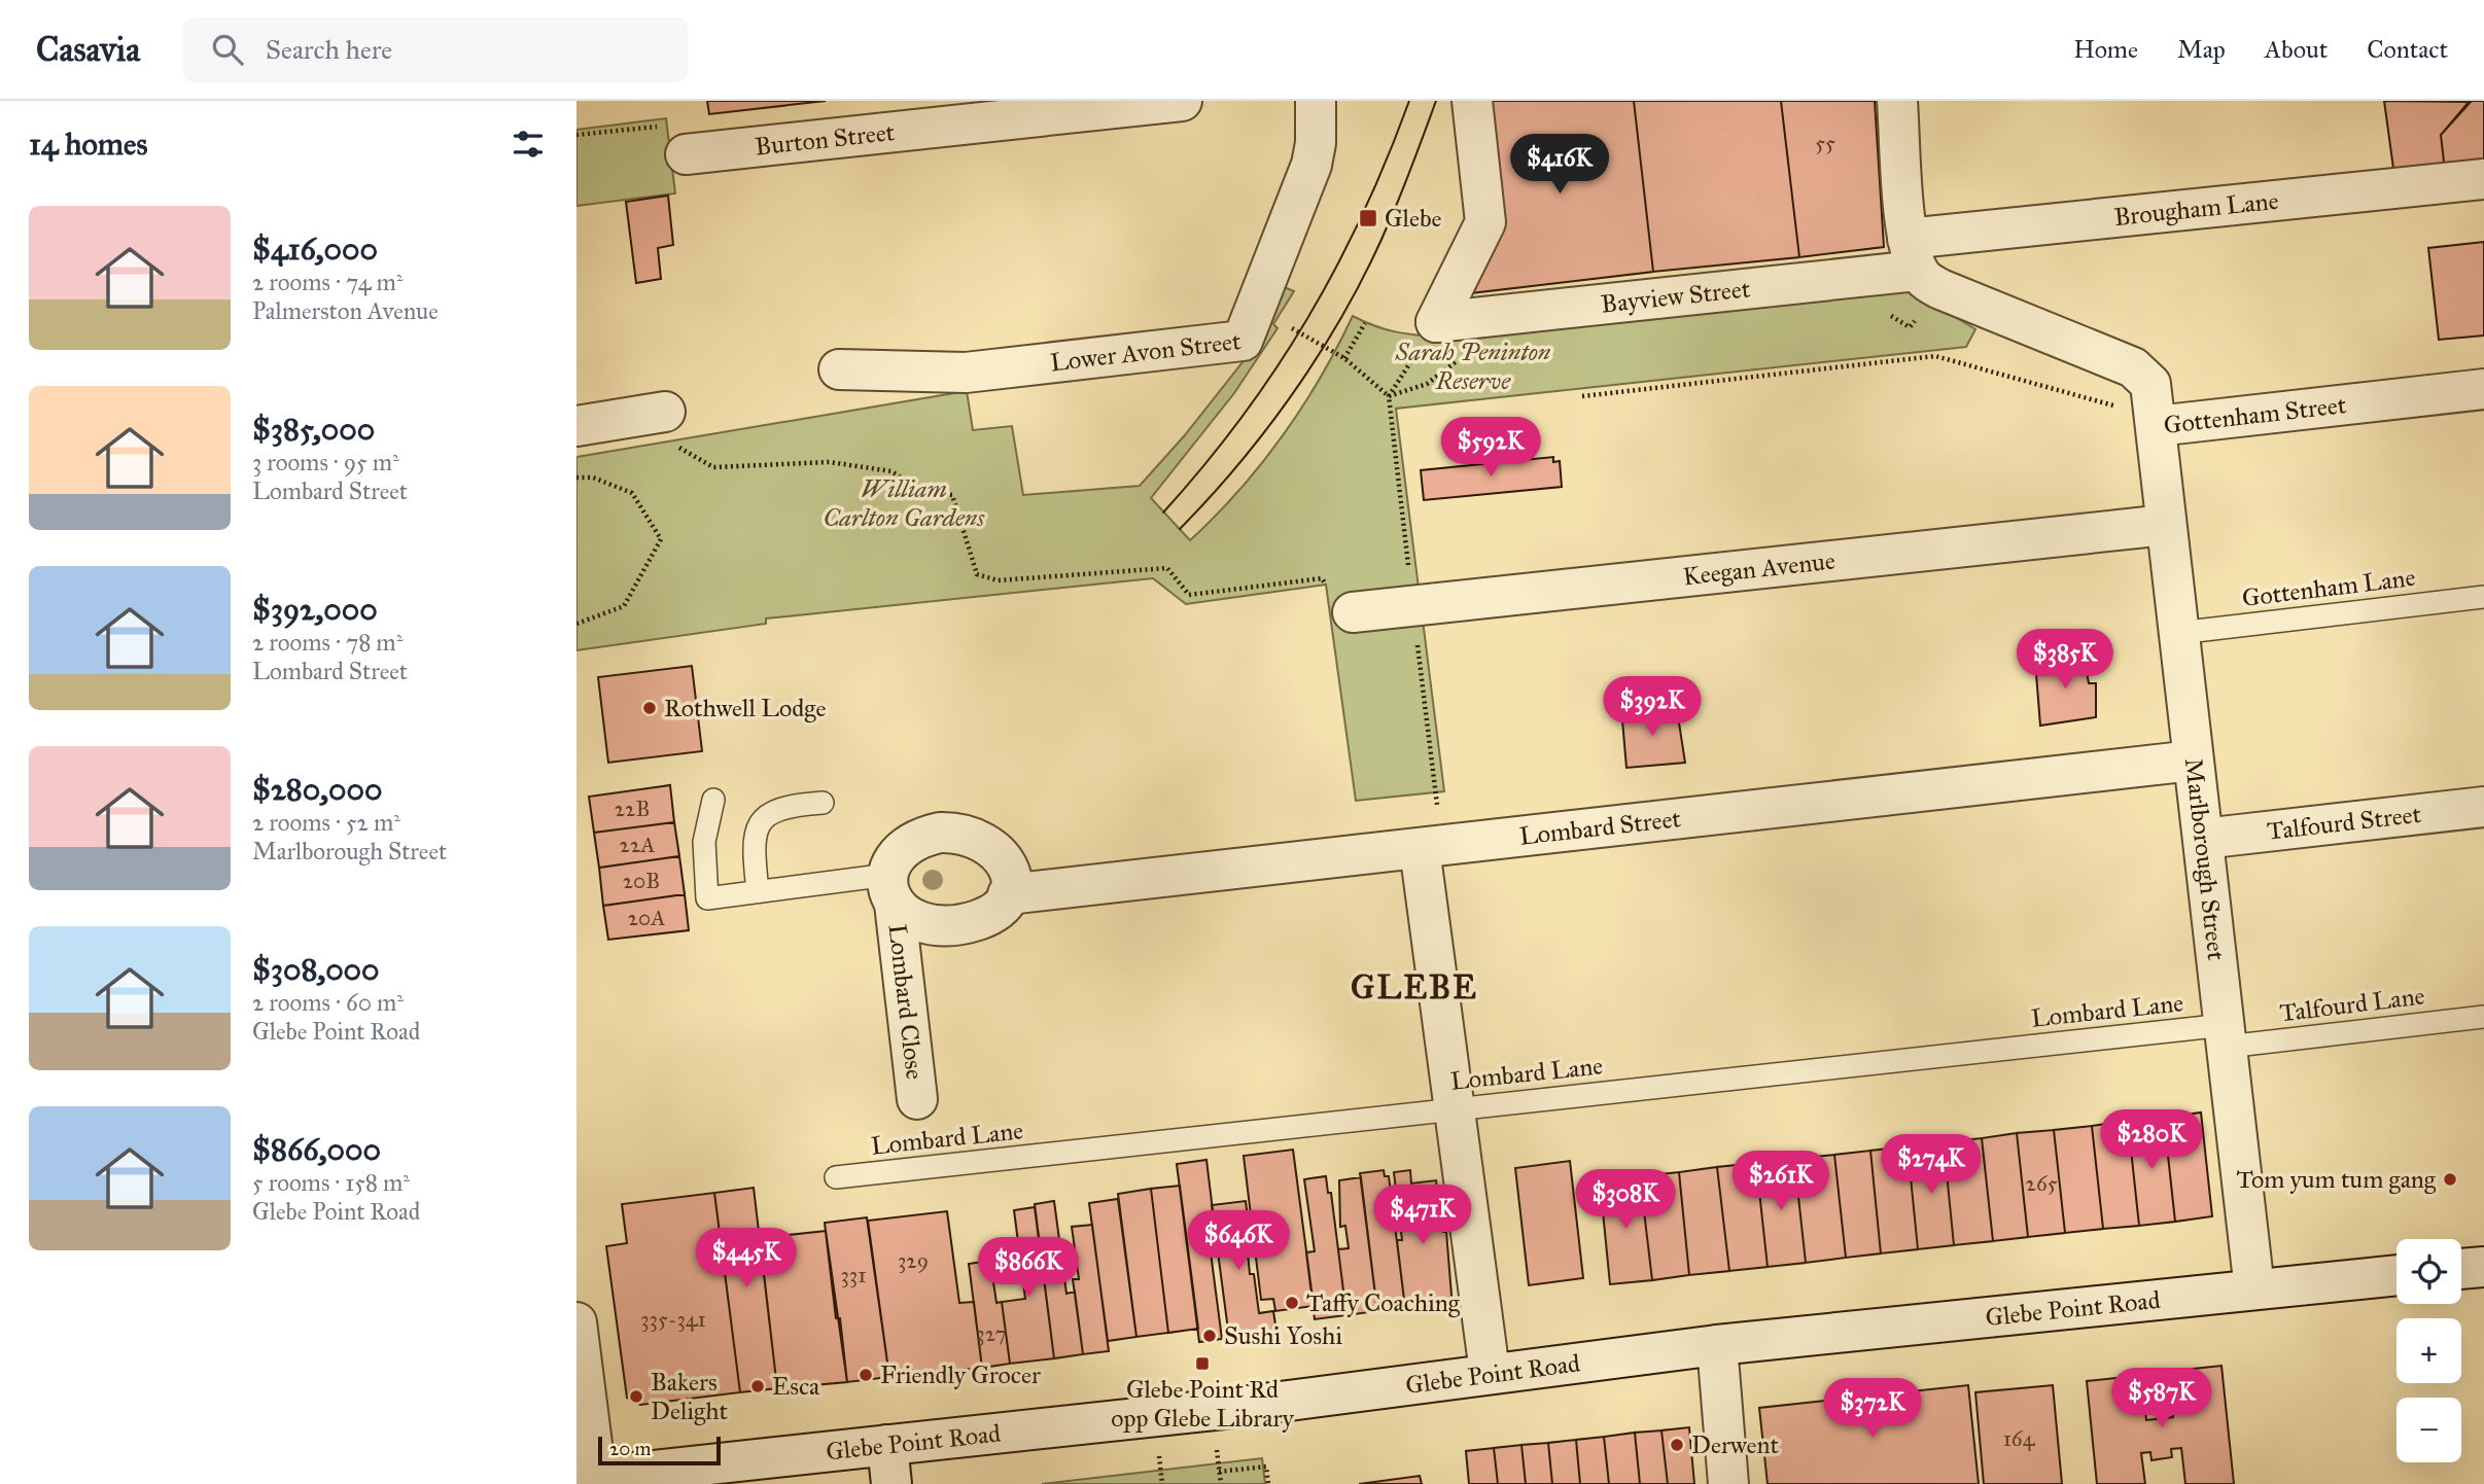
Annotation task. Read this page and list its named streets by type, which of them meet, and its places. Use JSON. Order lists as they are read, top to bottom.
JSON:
{
  "streets": {
    "street": [
      "Burton Street",
      "Brougham Lane",
      "Bayview Street",
      "Lower Avon Street",
      "Gottenham Street",
      "Keegan Avenue",
      "Talfourd Street",
      "Lombard Street",
      "Marlborough Street",
      "Lombard Close",
      "Glebe Point Road"
    ],
    "lane": ["Gottenham Lane", "Talfourd Lane", "Lombard Lane"]
  },
  "crossings": [
    ["Brougham Lane", "Bayview Street"],
    ["Brougham Lane", "Gottenham Street"],
    ["Bayview Street", "Gottenham Street"],
    ["Gottenham Street", "Marlborough Street"],
    ["Keegan Avenue", "Marlborough Street"],
    ["Gottenham Lane", "Marlborough Street"],
    ["Talfourd Street", "Marlborough Street"],
    ["Lombard Street", "Marlborough Street"],
    ["Lombard Street", "Lombard Close"],
    ["Marlborough Street", "Talfourd Lane"],
    ["Marlborough Street", "Lombard Lane"],
    ["Marlborough Street", "Glebe Point Road"],
    ["Talfourd Lane", "Lombard Lane"]
  ],
  "districts": ["GLEBE"],
  "parks": ["Sarah Peninton Reserve", "William Carlton Gardens"],
  "places": {
    "transit": ["Glebe", "Glebe Point Rd opp Glebe Library"],
    "other": [
      "Rothwell Lodge",
      "Tom yum tum gang",
      "Taffy Coaching",
      "Sushi Yoshi",
      "Friendly Grocer",
      "Esca",
      "Bakers Delight",
      "Derwent"
    ]
  },
  "house_numbers": [
    "55",
    "22B",
    "22A",
    "20B",
    "20A",
    "265",
    "329",
    "331",
    "335-341",
    "327",
    "164"
  ],
  "scale_bar": "20 m",
  "page": {
    "header": "Casavia",
    "search": "Search here",
    "nav": [
      "Home",
      "Map",
      "About",
      "Contact"
    ],
    "heading": "14 homes",
    "price": [
      "$416K",
      "$592K",
      "$385K",
      "$392K",
      "$280K",
      "$274K",
      "$261K",
      "$308K",
      "$471K",
      "$646K",
      "$445K",
      "$866K",
      "$587K",
      "$372K"
    ],
    "list": [
      {
        "name": "$416,000",
        "note": "2 rooms · 74 m² · Palmerston Avenue"
      },
      {
        "name": "$385,000",
        "note": "3 rooms · 95 m² · Lombard Street"
      },
      {
        "name": "$392,000",
        "note": "2 rooms · 78 m² · Lombard Street"
      },
      {
        "name": "$280,000",
        "note": "2 rooms · 52 m² · Marlborough Street"
      },
      {
        "name": "$308,000",
        "note": "2 rooms · 60 m² · Glebe Point Road"
      },
      {
        "name": "$866,000",
        "note": "5 rooms · 158 m² · Glebe Point Road"
      }
    ],
    "map_buttons": ["+", "−"],
    "scale": "20 m"
  }
}
